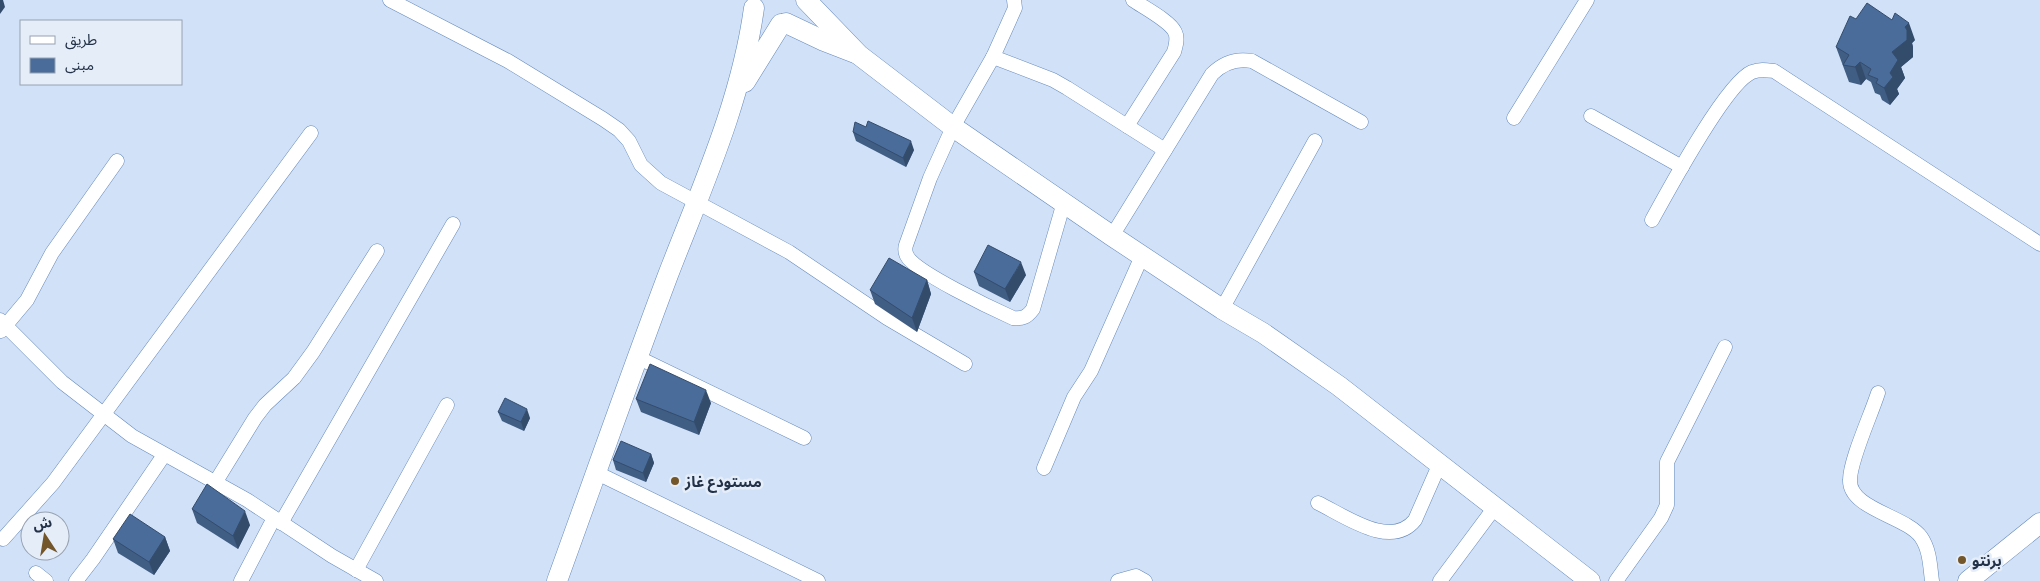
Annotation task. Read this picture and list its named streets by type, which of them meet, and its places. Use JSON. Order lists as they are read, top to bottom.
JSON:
{
  "places": ["مستودع غاز", "برنتو"],
  "legend": ["طريق", "مبنى"],
  "north": "top"
}
